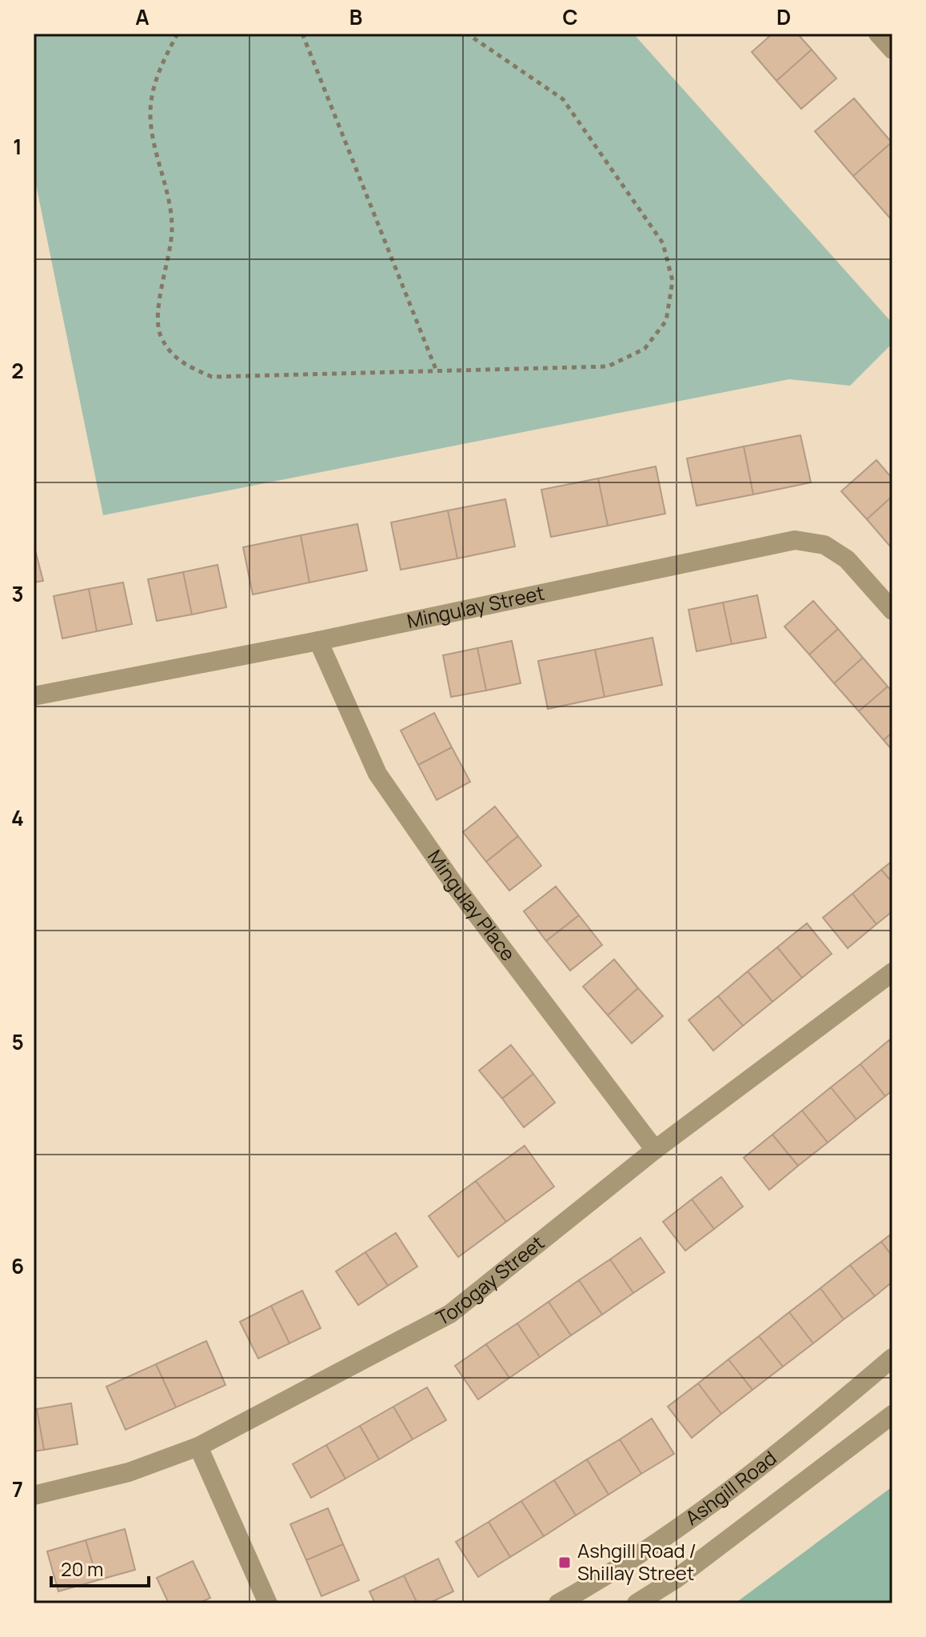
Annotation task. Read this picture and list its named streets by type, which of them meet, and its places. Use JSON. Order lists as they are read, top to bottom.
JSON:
{
  "streets": {
    "street": [
      "Mingulay Street",
      "Mingulay Place",
      "Torogay Street",
      "Ashgill Road"
    ]
  },
  "crossings": [
    ["Mingulay Street", "Mingulay Place"],
    ["Mingulay Place", "Torogay Street"]
  ],
  "places": {
    "transit": ["Ashgill Road / Shillay Street"]
  },
  "scale_bar": "20 m",
  "grid": {
    "columns": [
      "A",
      "B",
      "C",
      "D"
    ],
    "rows": [
      "1",
      "2",
      "3",
      "4",
      "5",
      "6",
      "7"
    ]
  }
}
